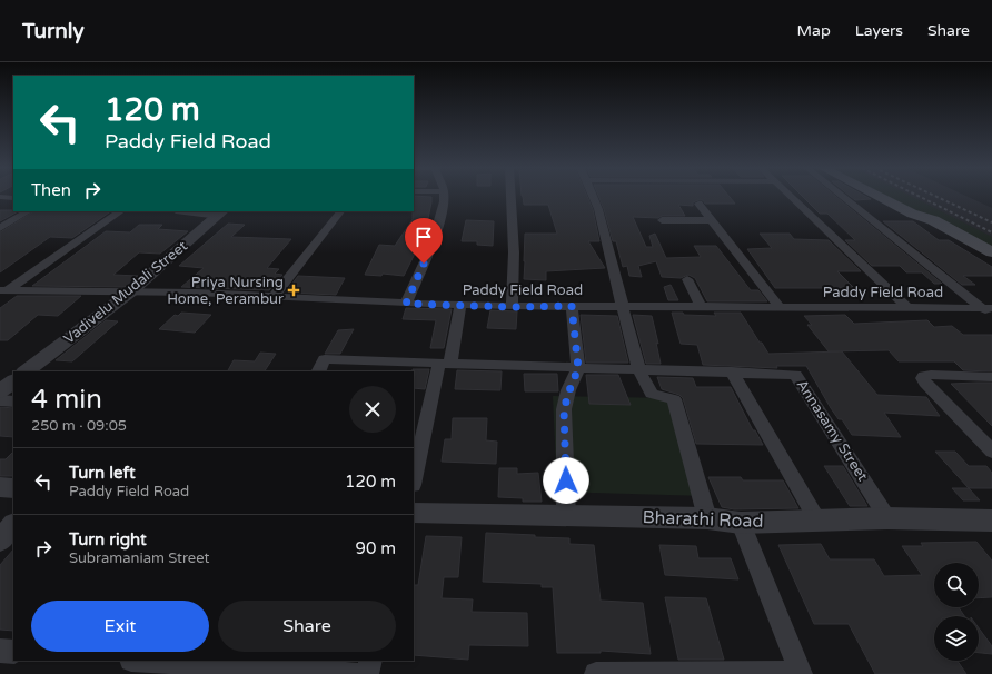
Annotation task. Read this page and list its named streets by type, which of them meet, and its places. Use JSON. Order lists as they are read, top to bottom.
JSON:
{
  "streets": {
    "street": [
      "Paddy Field Road",
      "Vadivelu Mudali Street",
      "Annasamy Street",
      "Bharathi Road"
    ]
  },
  "crossings": [
    ["Paddy Field Road", "Vadivelu Mudali Street"],
    ["Annasamy Street", "Bharathi Road"]
  ],
  "places": {
    "health": ["Priya Nursing Home, Perambur"]
  },
  "page": {
    "header": "Turnly",
    "nav": ["Map", "Layers", "Share"],
    "turn": ["120 m", "Paddy Field Road"],
    "then": "Then",
    "heading": ["4 min", "250 m · 09:05"],
    "list": [
      {
        "name": "Turn left",
        "note": "Paddy Field Road",
        "value": "120 m"
      },
      {
        "name": "Turn right",
        "note": "Subramaniam Street",
        "value": "90 m"
      }
    ],
    "buttons": ["Exit", "Share"]
  }
}
